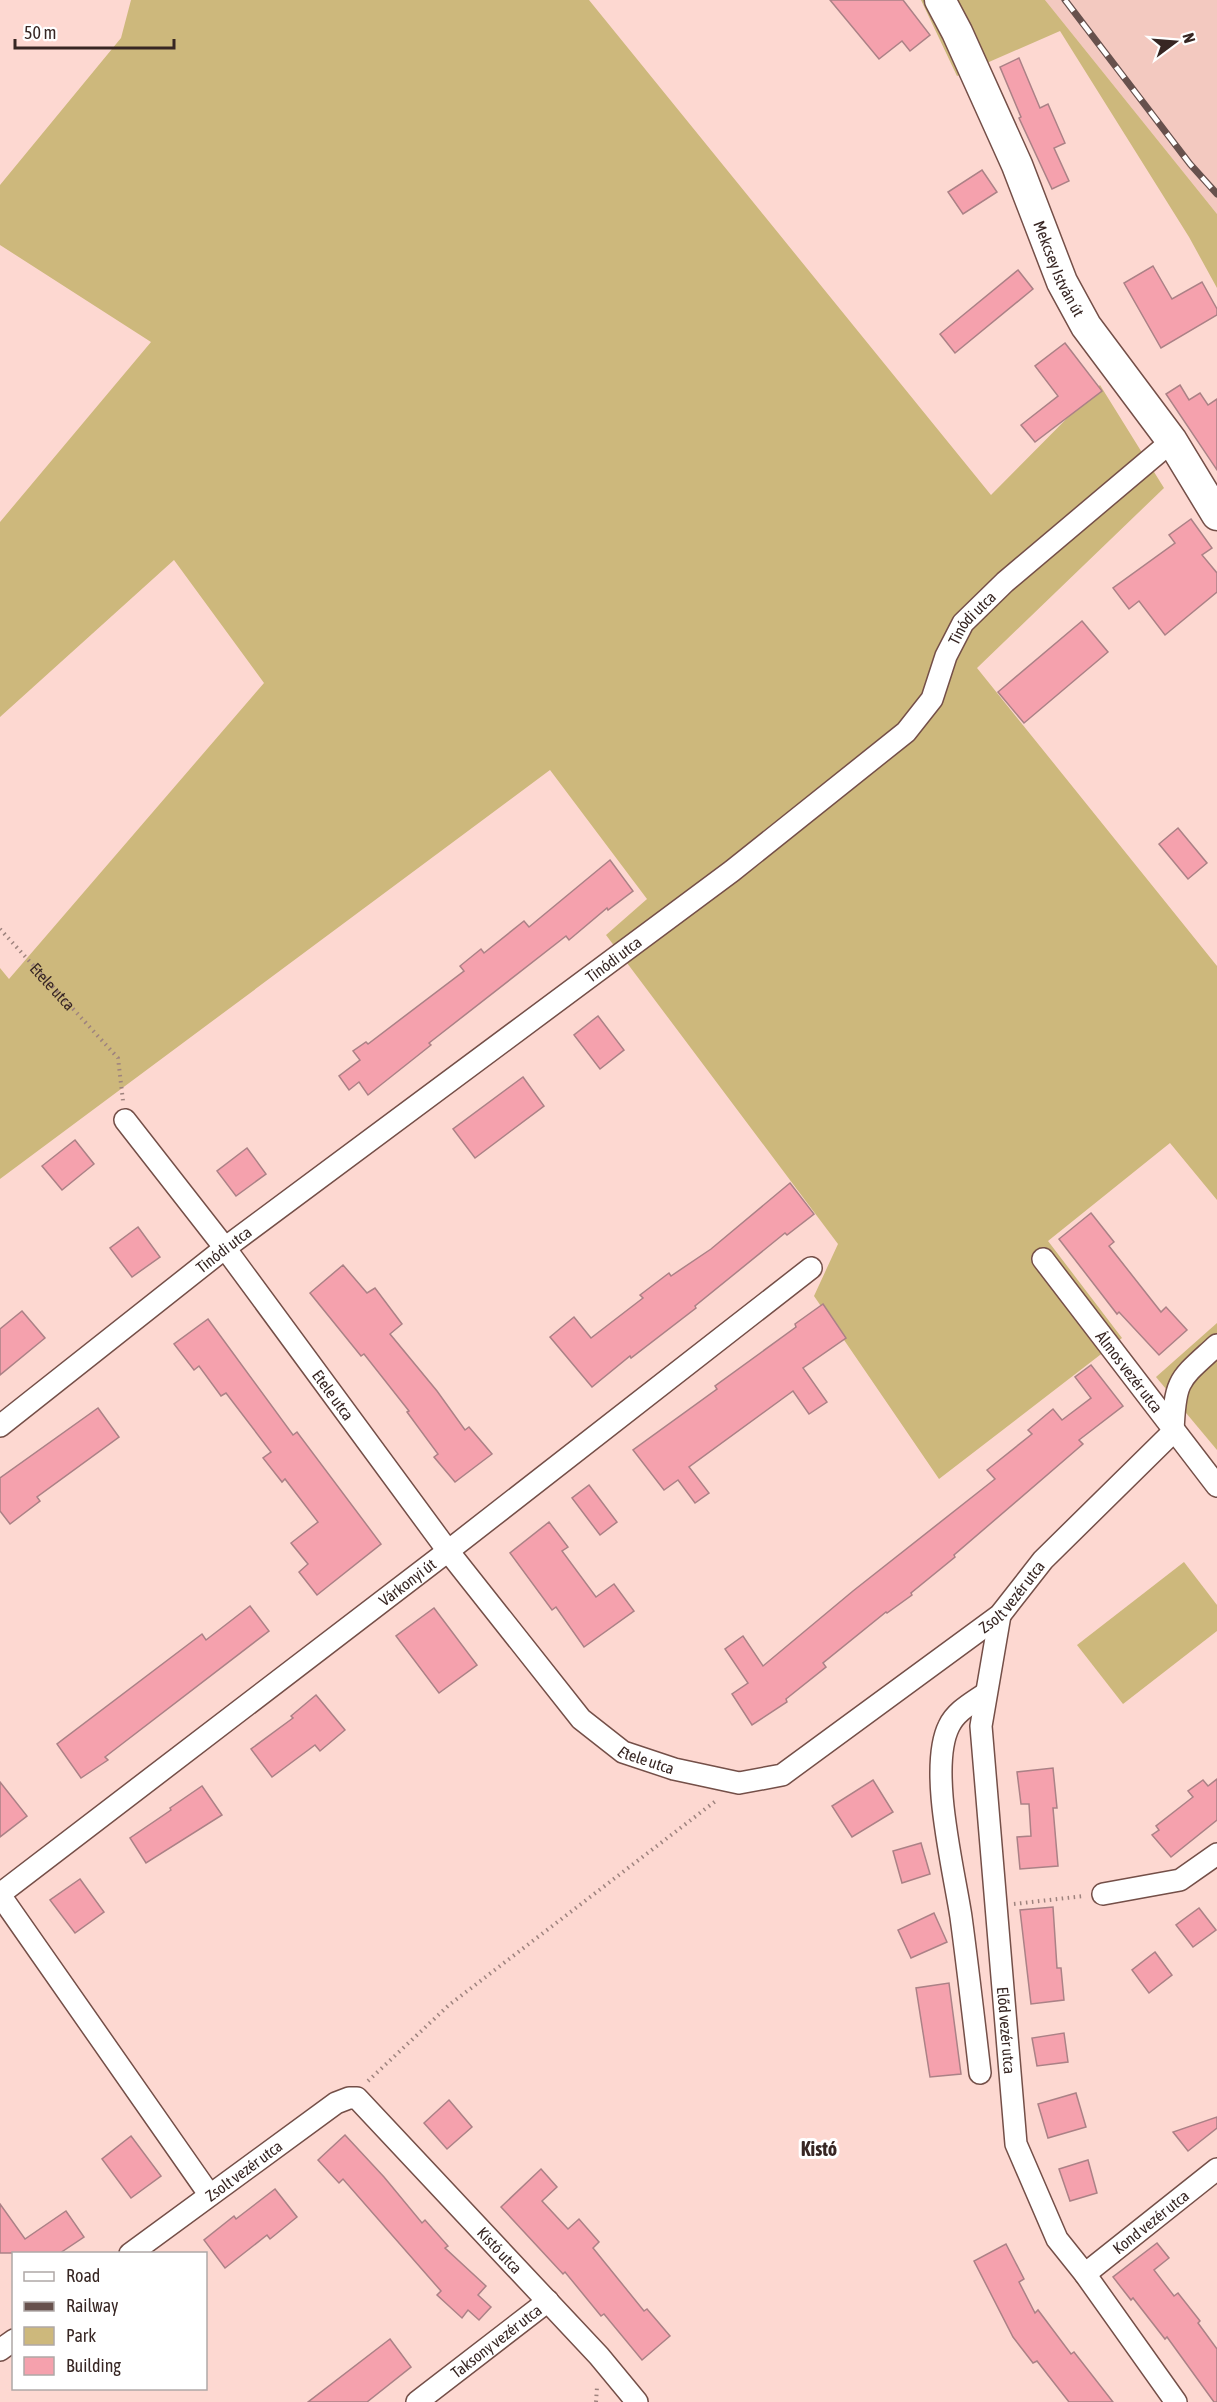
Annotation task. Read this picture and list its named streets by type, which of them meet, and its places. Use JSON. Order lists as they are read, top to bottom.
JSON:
{
  "streets": {
    "street": [
      "Mekcsey István út",
      "Tinódi utca",
      "Etele utca",
      "Álmos vezér utca",
      "Várkonyi út",
      "Zsolt vezér utca",
      "Előd vezér utca",
      "Kond vezér utca",
      "Kistó utca",
      "Taksony vezér utca"
    ]
  },
  "crossings": [
    ["Mekcsey István út", "Tinódi utca"],
    ["Tinódi utca", "Etele utca"],
    ["Etele utca", "Várkonyi út"],
    ["Etele utca", "Zsolt vezér utca"],
    ["Álmos vezér utca", "Zsolt vezér utca"],
    ["Zsolt vezér utca", "Előd vezér utca"],
    ["Zsolt vezér utca", "Kistó utca"],
    ["Előd vezér utca", "Kond vezér utca"],
    ["Kistó utca", "Taksony vezér utca"]
  ],
  "districts": ["Kistó"],
  "legend": [
    "Road",
    "Railway",
    "Park",
    "Building"
  ],
  "scale_bar": "50 m",
  "north": "right"
}
